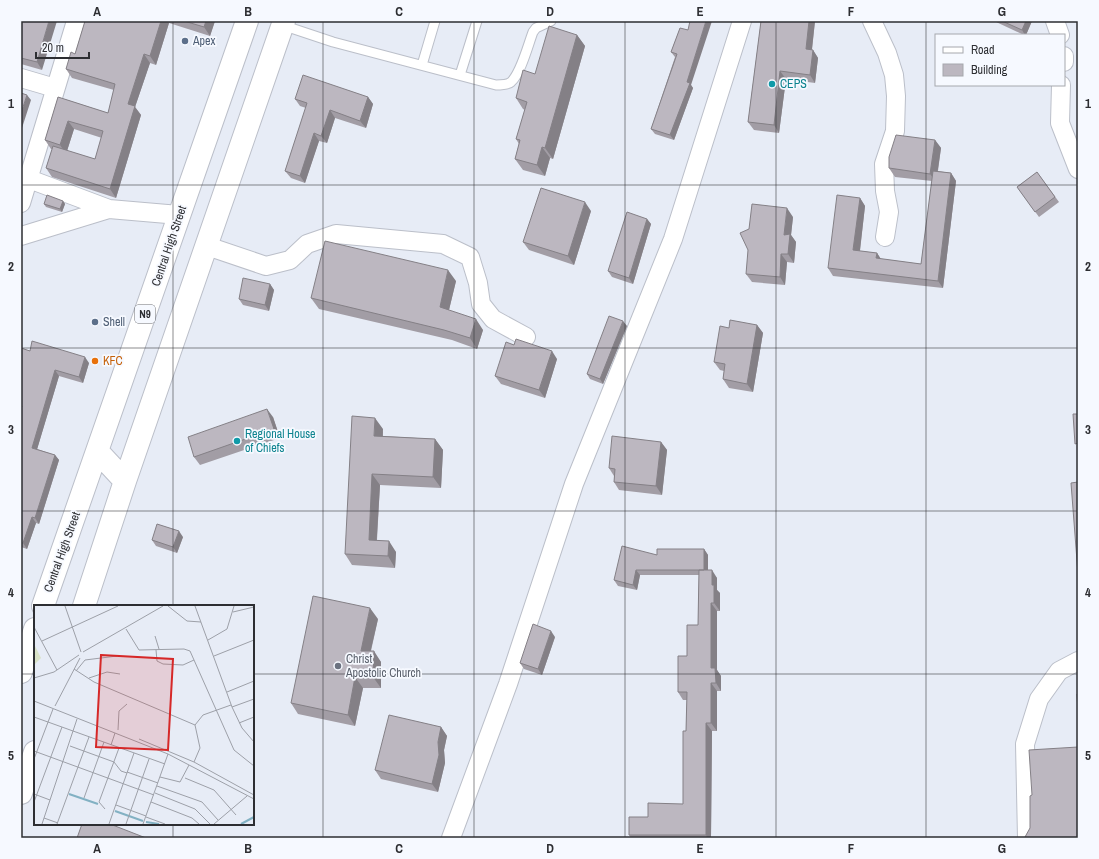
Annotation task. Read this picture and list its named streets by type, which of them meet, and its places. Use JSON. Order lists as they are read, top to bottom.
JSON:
{
  "streets": {
    "highway": ["Central High Street", "N9"]
  },
  "places": [
    "Apex",
    "CEPS",
    "Shell",
    "KFC",
    "Regional House of Chiefs",
    "Christ Apostolic Church"
  ],
  "legend": ["Road", "Building"],
  "scale_bar": "20 m",
  "grid": {
    "columns": [
      "A",
      "B",
      "C",
      "D",
      "E",
      "F",
      "G"
    ],
    "rows": [
      "1",
      "2",
      "3",
      "4",
      "5"
    ]
  }
}
